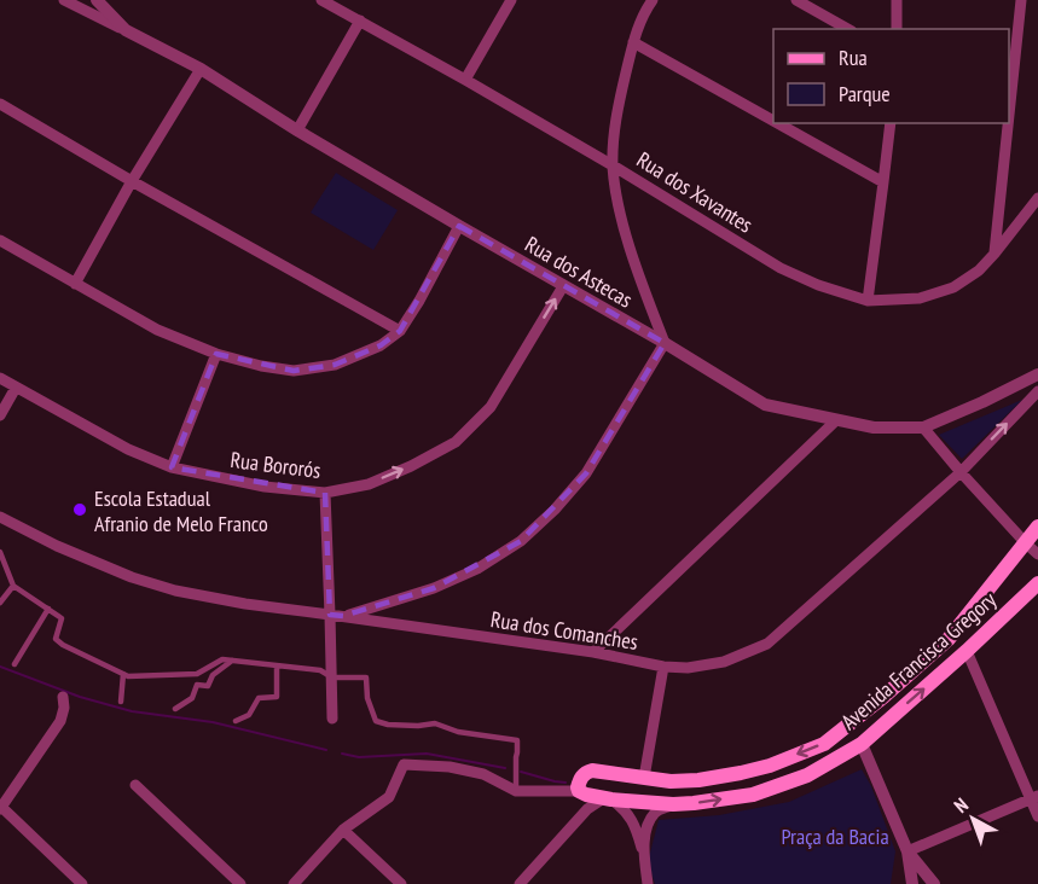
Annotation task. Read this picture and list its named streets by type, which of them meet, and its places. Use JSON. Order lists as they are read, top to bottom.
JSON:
{
  "streets": {
    "main road": ["Avenida Francisca Gregory"],
    "street": [
      "Rua dos Xavantes",
      "Rua dos Astecas",
      "Rua Bororós",
      "Rua dos Comanches"
    ]
  },
  "crossings": [
    ["Rua dos Astecas", "Rua Bororós"]
  ],
  "one_way": ["Rua Bororós"],
  "parks": ["Praça da Bacia"],
  "places": ["Escola Estadual Afranio de Melo Franco"],
  "legend": ["Rua", "Parque"],
  "north": "top left"
}
